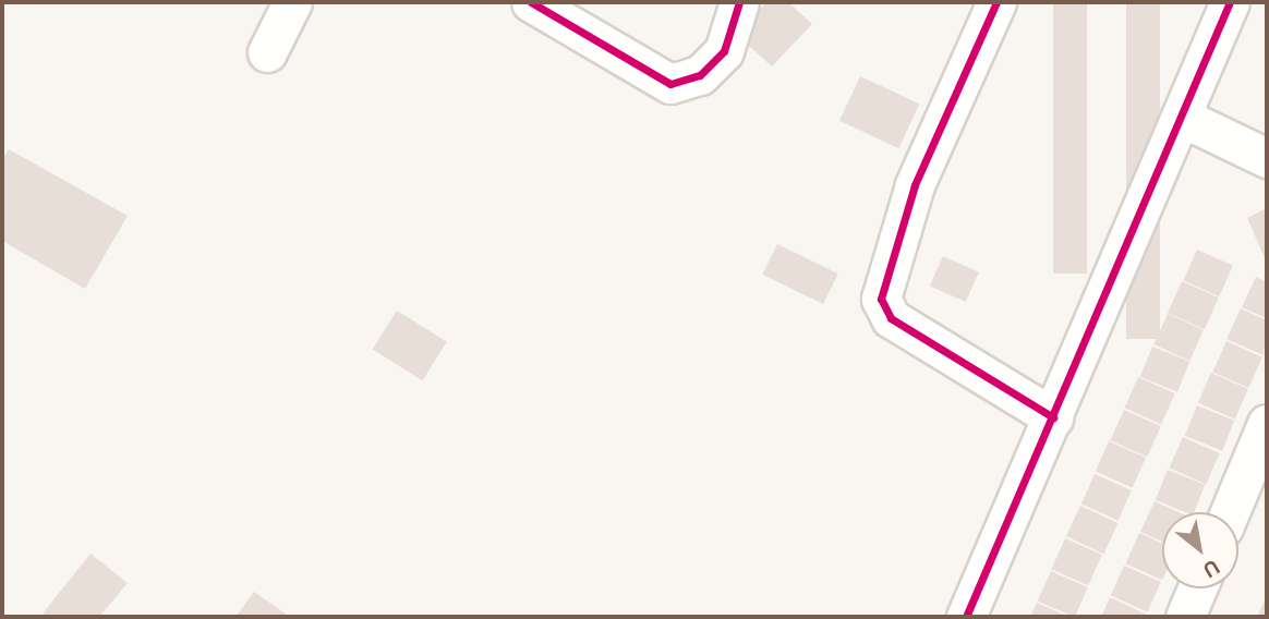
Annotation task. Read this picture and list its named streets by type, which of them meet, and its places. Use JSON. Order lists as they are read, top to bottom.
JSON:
{
  "north": "bottom right"
}
